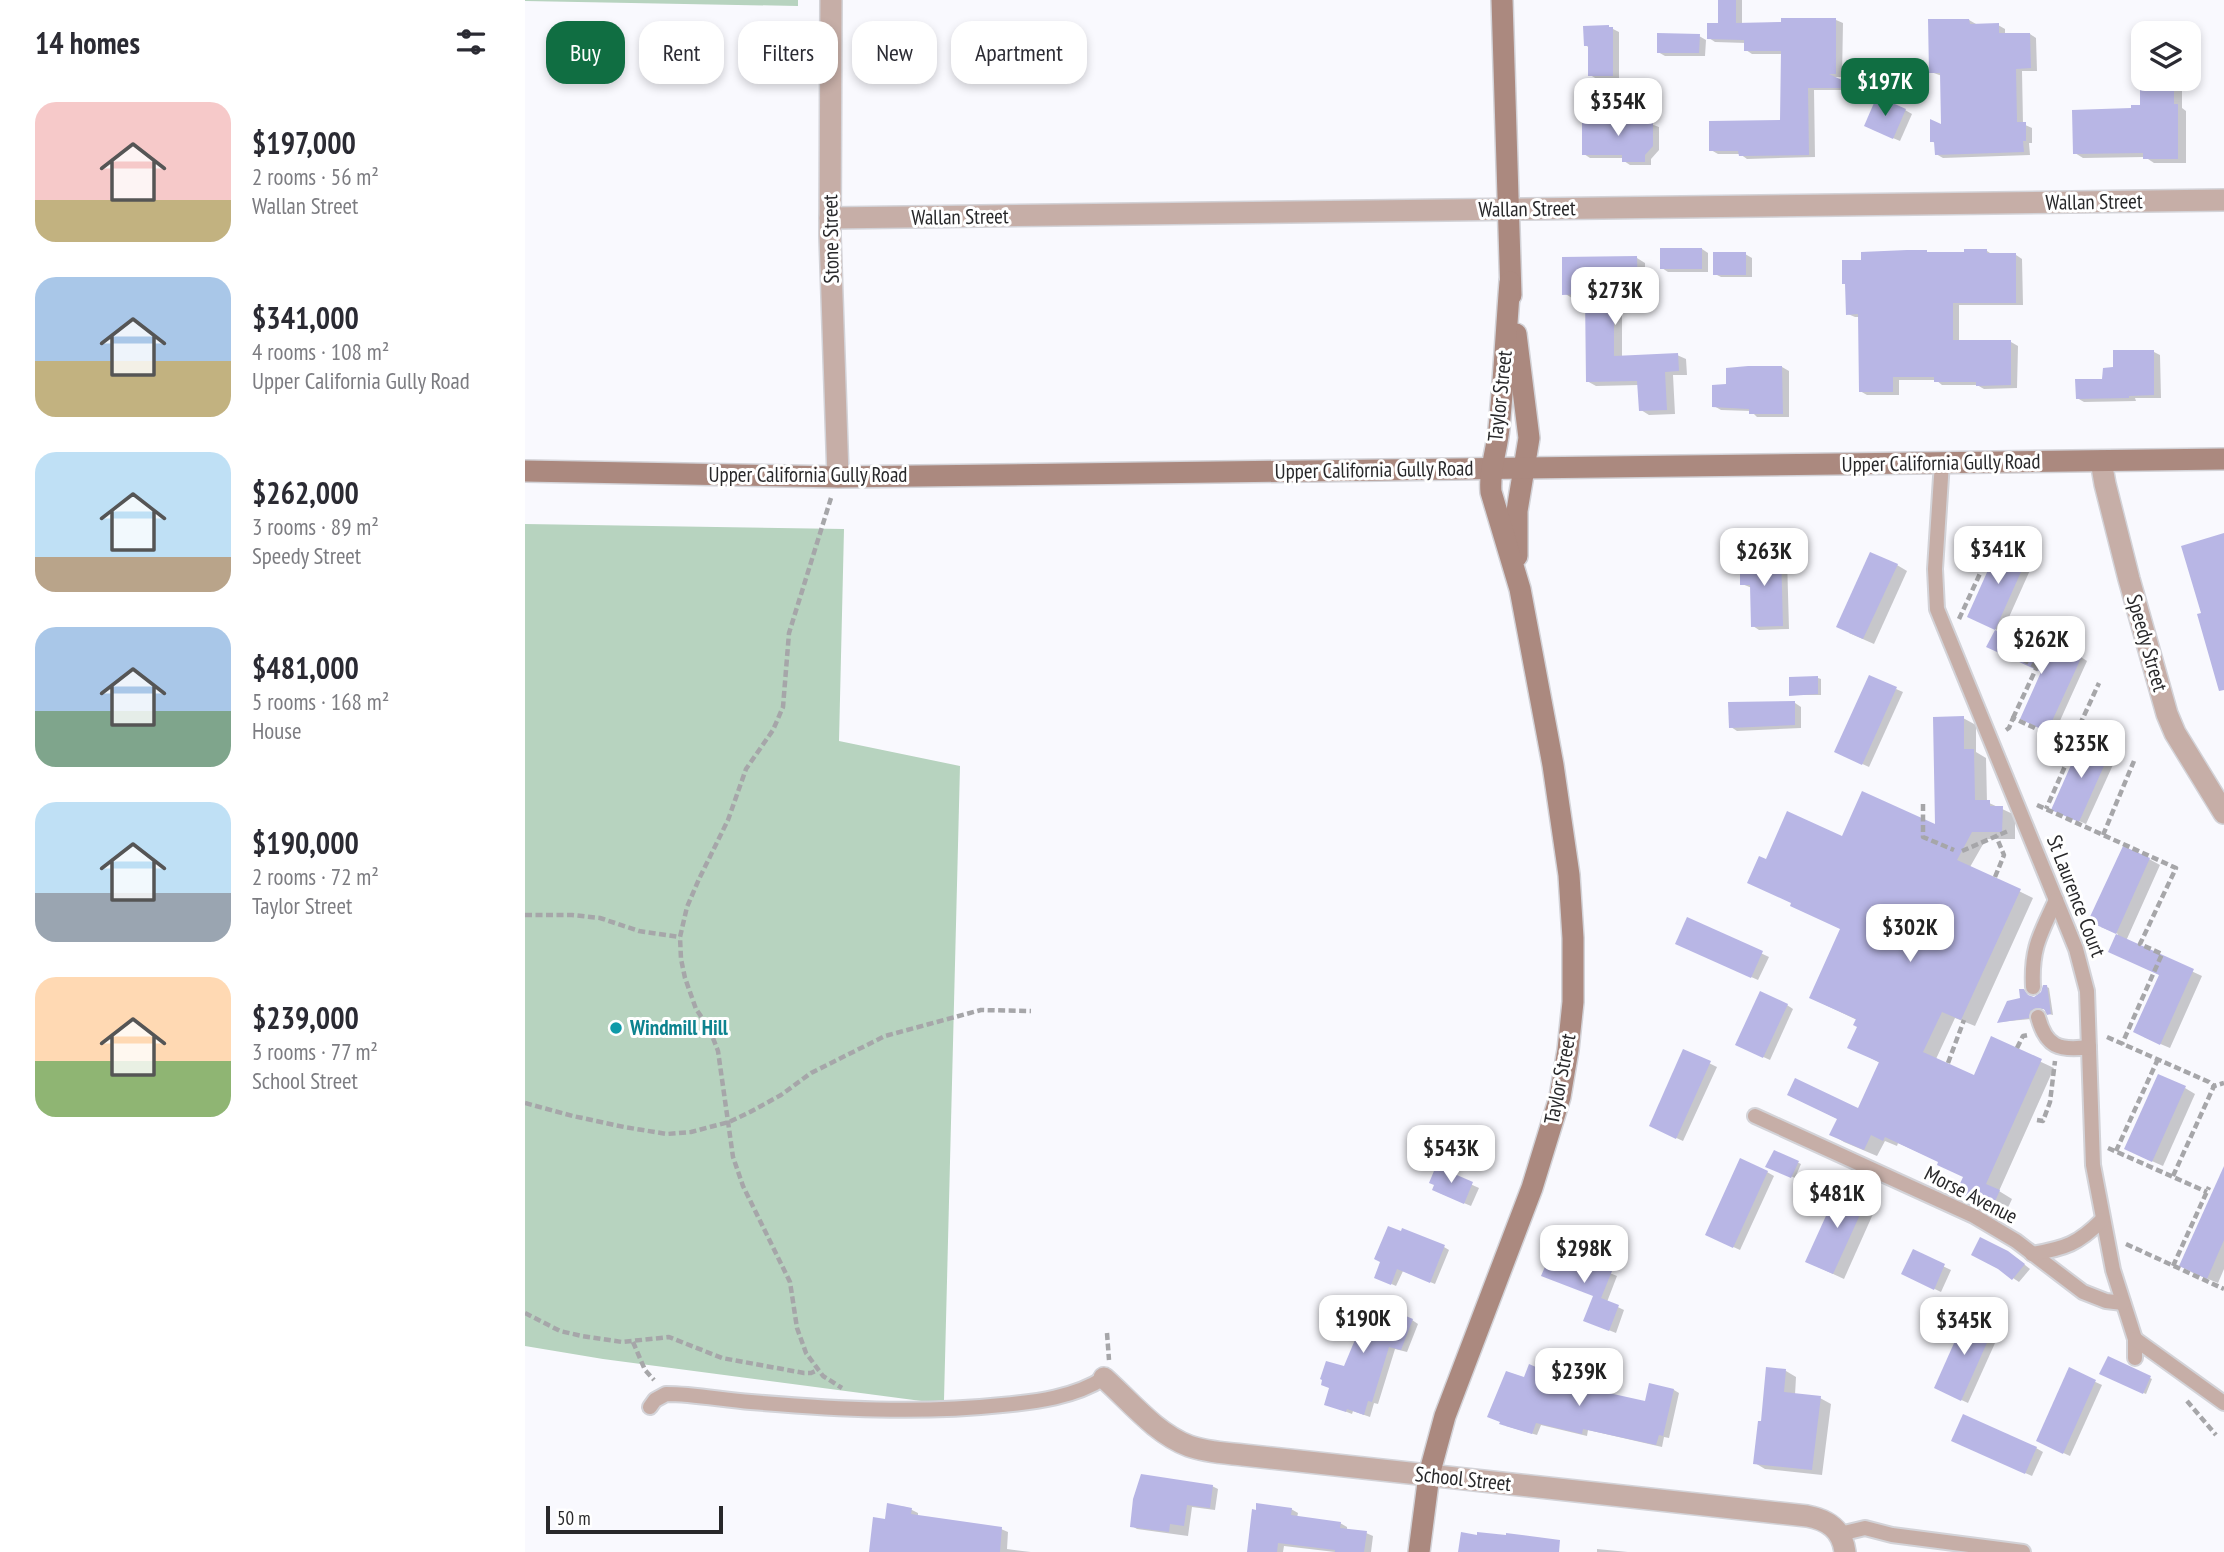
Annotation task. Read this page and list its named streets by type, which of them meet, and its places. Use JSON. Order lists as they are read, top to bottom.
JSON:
{
  "streets": {
    "street": [
      "Wallan Street",
      "Stone Street",
      "Taylor Street",
      "Upper California Gully Road",
      "Speedy Street",
      "School Street"
    ],
    "lane": ["St Laurence Court", "Morse Avenue"]
  },
  "crossings": [
    ["Wallan Street", "Stone Street"],
    ["Wallan Street", "Taylor Street"],
    ["Stone Street", "Upper California Gully Road"],
    ["Taylor Street", "Upper California Gully Road"],
    ["Taylor Street", "School Street"],
    ["Upper California Gully Road", "Speedy Street"],
    ["Upper California Gully Road", "St Laurence Court"],
    ["St Laurence Court", "Morse Avenue"]
  ],
  "places": ["Windmill Hill"],
  "scale_bar": "50 m",
  "page": {
    "heading": "14 homes",
    "chip": [
      "Buy",
      "Rent",
      "Filters",
      "New",
      "Apartment"
    ],
    "price": [
      "$197K",
      "$354K",
      "$273K",
      "$341K",
      "$263K",
      "$262K",
      "$235K",
      "$302K",
      "$543K",
      "$481K",
      "$298K",
      "$190K",
      "$345K",
      "$239K"
    ],
    "list": [
      {
        "name": "$197,000",
        "note": "2 rooms · 56 m² · Wallan Street"
      },
      {
        "name": "$341,000",
        "note": "4 rooms · 108 m² · Upper California Gully Road"
      },
      {
        "name": "$262,000",
        "note": "3 rooms · 89 m² · Speedy Street"
      },
      {
        "name": "$481,000",
        "note": "5 rooms · 168 m² · House"
      },
      {
        "name": "$190,000",
        "note": "2 rooms · 72 m² · Taylor Street"
      },
      {
        "name": "$239,000",
        "note": "3 rooms · 77 m² · School Street"
      }
    ],
    "scale": "50 m"
  }
}
